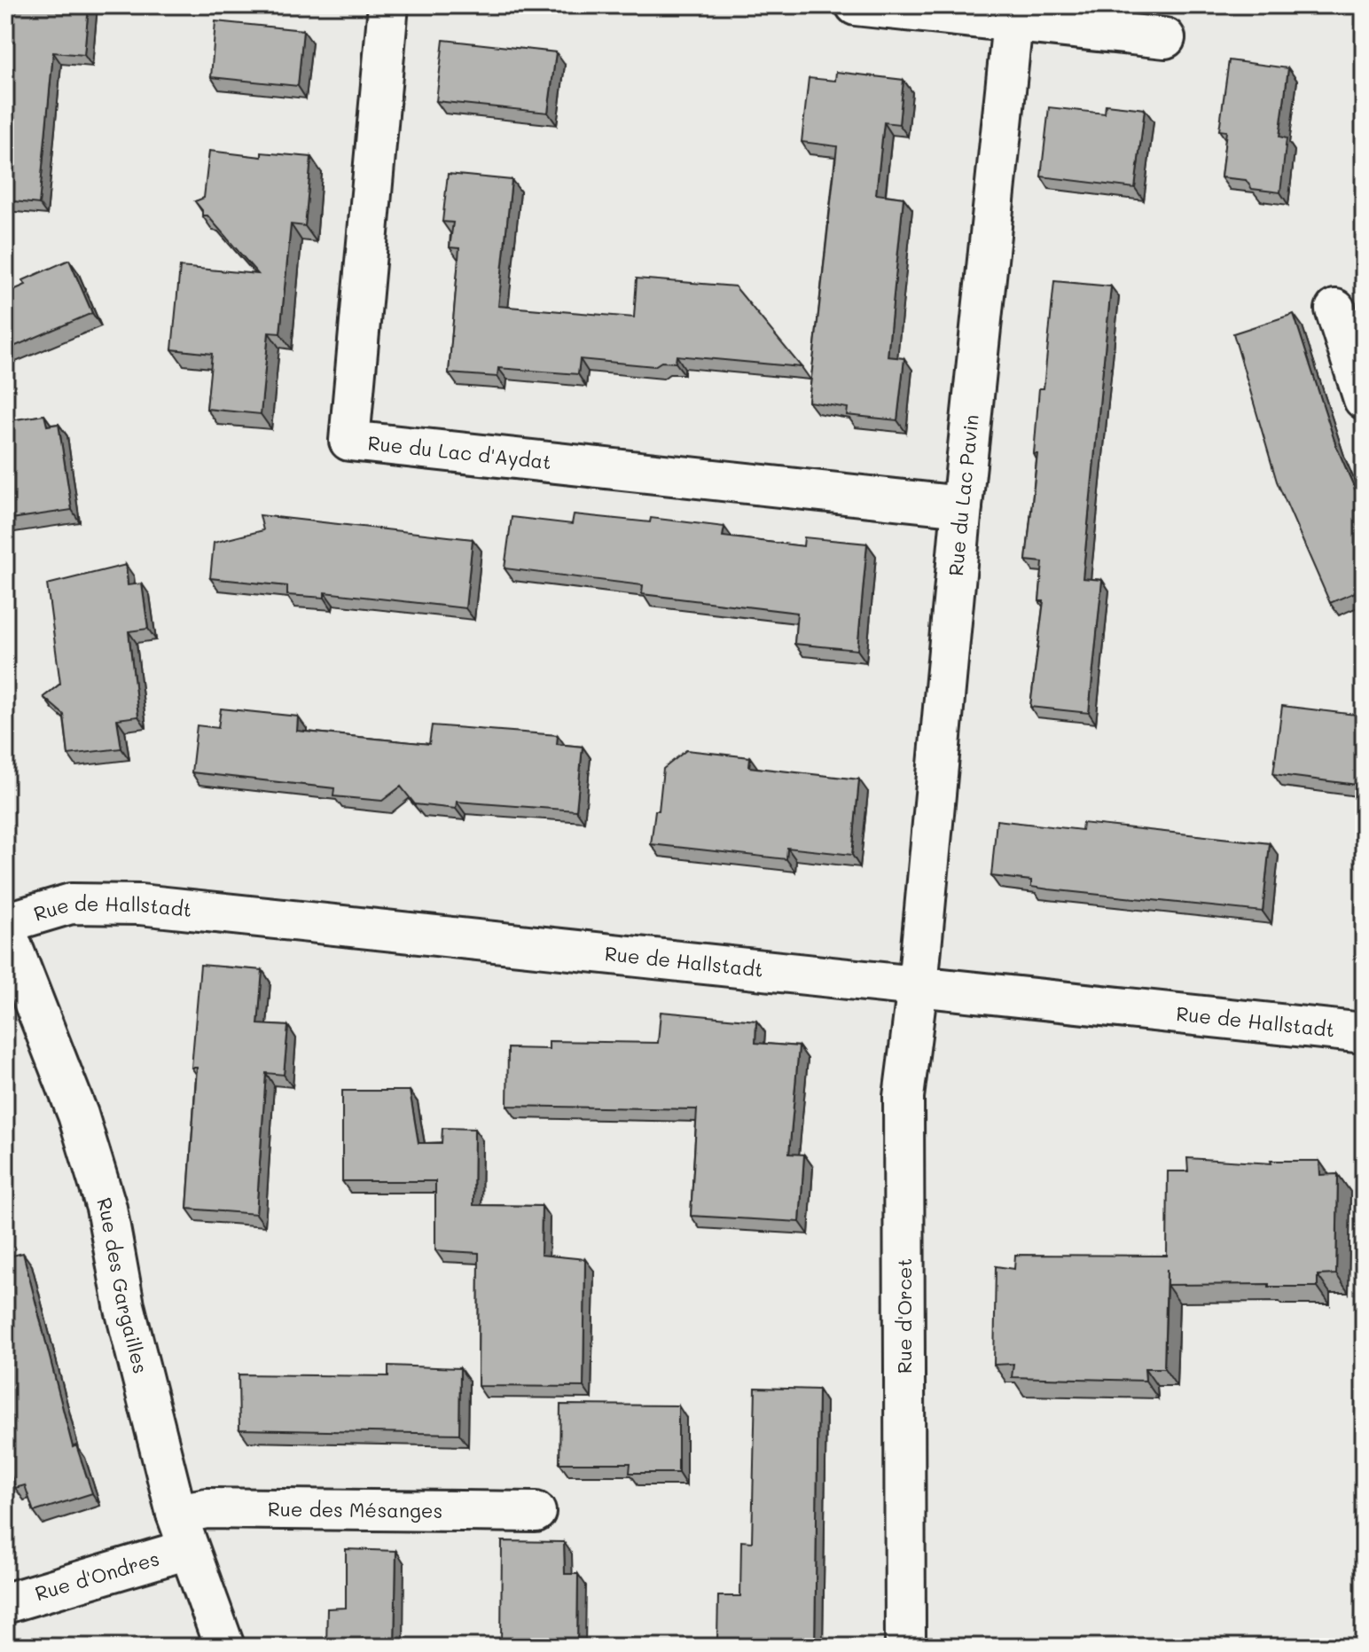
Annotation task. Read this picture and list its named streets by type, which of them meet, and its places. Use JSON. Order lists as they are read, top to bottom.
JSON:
{
  "streets": {
    "street": [
      "Rue du Lac d'Aydat",
      "Rue du Lac Pavin",
      "Rue de Hallstadt",
      "Rue des Gargailles",
      "Rue d'Orcet",
      "Rue des Mésanges",
      "Rue d'Ondres"
    ]
  },
  "crossings": [
    ["Rue du Lac d'Aydat", "Rue du Lac Pavin"],
    ["Rue du Lac Pavin", "Rue de Hallstadt"],
    ["Rue du Lac Pavin", "Rue d'Orcet"],
    ["Rue de Hallstadt", "Rue d'Orcet"],
    ["Rue des Gargailles", "Rue des Mésanges"],
    ["Rue des Gargailles", "Rue d'Ondres"],
    ["Rue des Mésanges", "Rue d'Ondres"]
  ]
}
